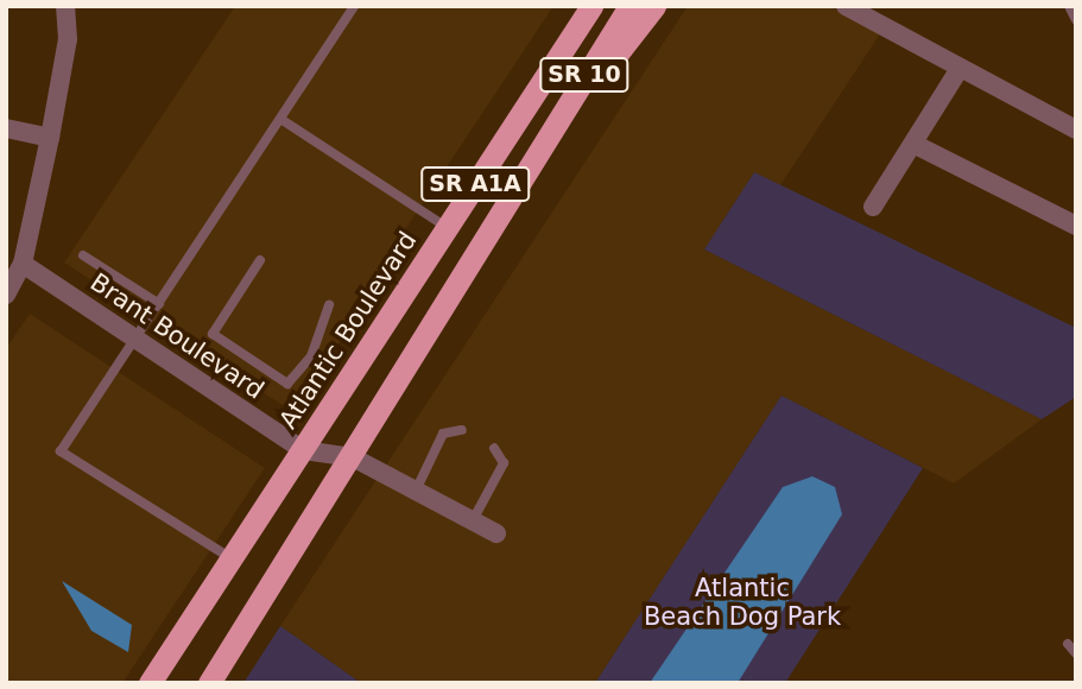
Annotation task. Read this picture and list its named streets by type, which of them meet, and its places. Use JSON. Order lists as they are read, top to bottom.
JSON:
{
  "streets": {
    "highway": ["SR 10", "SR A1A", "Atlantic Boulevard"],
    "street": ["Brant Boulevard"]
  },
  "crossings": [
    ["SR 10", "SR A1A"],
    ["SR A1A", "Brant Boulevard"],
    ["Atlantic Boulevard", "Brant Boulevard"]
  ],
  "parks": ["Atlantic Beach Dog Park"]
}
